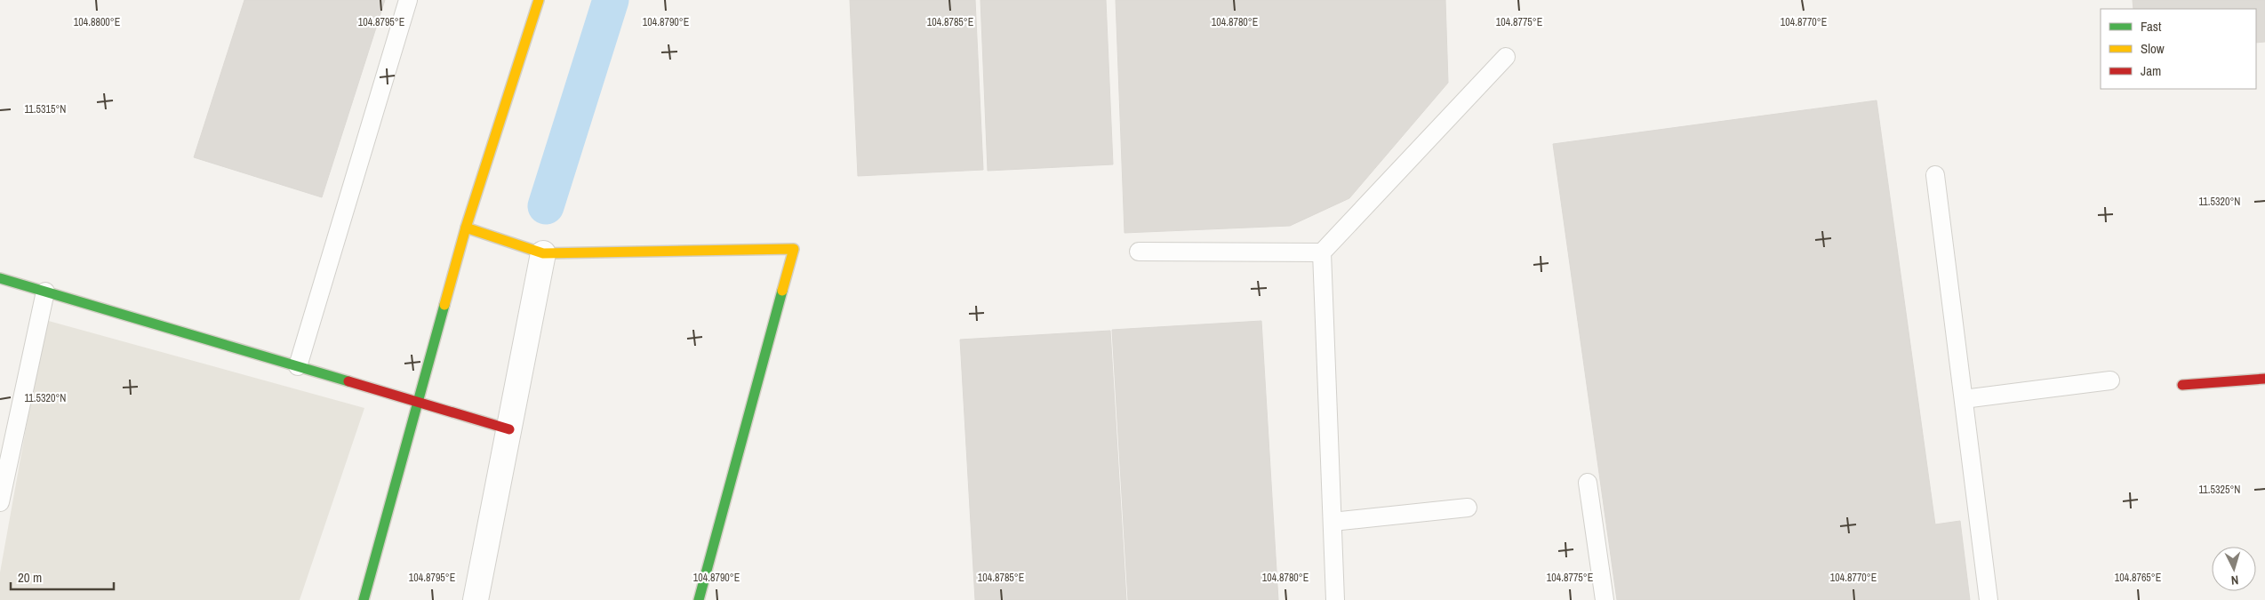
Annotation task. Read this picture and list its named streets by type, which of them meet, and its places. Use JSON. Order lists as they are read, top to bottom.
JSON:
{
  "legend": ["Fast", "Slow", "Jam"],
  "scale_bar": "20 m",
  "north": "bottom",
  "coordinates": [
    "104.8800°E",
    "104.8795°E",
    "104.8790°E",
    "104.8785°E",
    "104.8780°E",
    "104.8775°E",
    "104.8770°E",
    "11.5315°N",
    "11.5320°N",
    "11.5325°N",
    "104.8765°E"
  ]
}
